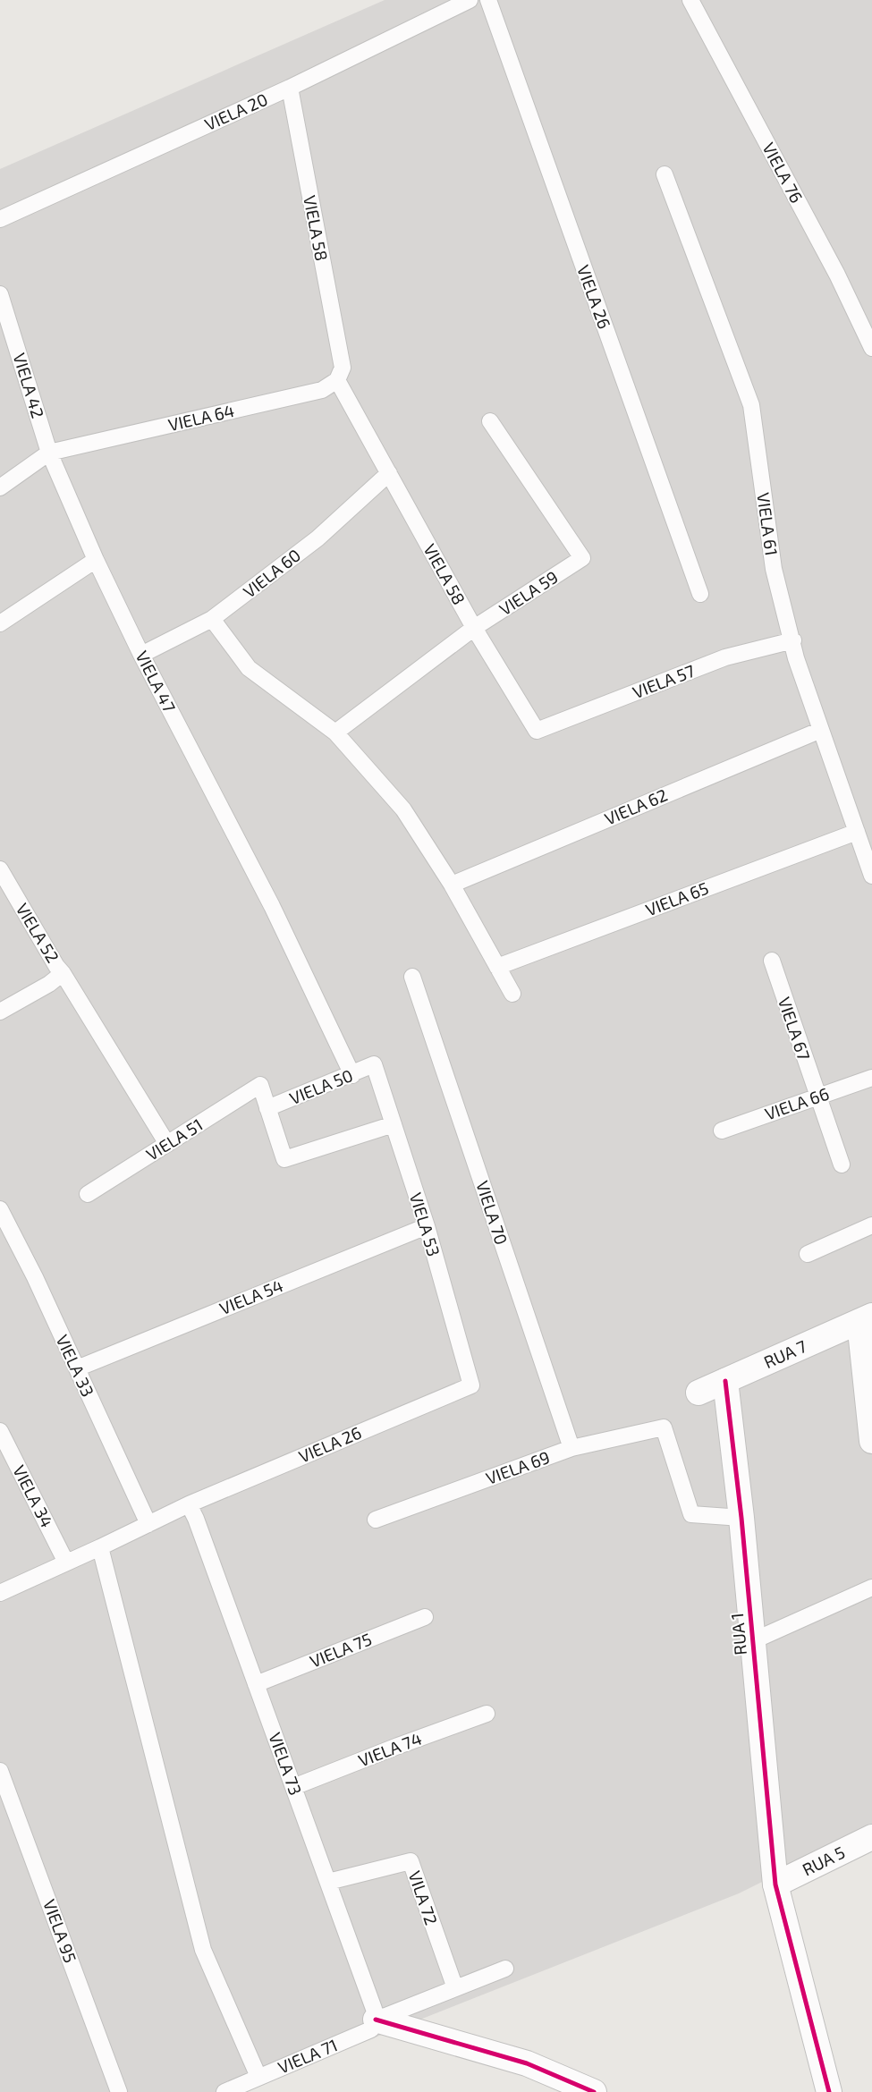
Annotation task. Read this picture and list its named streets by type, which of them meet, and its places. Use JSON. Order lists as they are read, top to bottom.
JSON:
{
  "streets": {
    "street": ["RUA 7", "RUA 1", "RUA 5"],
    "lane": [
      "VIELA 20",
      "VIELA 76",
      "VIELA 58",
      "VIELA 26",
      "VIELA 42",
      "VIELA 64",
      "VIELA 61",
      "VIELA 60",
      "VIELA 59",
      "VIELA 47",
      "VIELA 57",
      "VIELA 62",
      "VIELA 65",
      "VIELA 52",
      "VIELA 67",
      "VIELA 50",
      "VIELA 66",
      "VIELA 51",
      "VIELA 70",
      "VIELA 53",
      "VIELA 54",
      "VIELA 33",
      "VIELA 69",
      "VIELA 34",
      "VIELA 75",
      "VIELA 74",
      "VIELA 73",
      "VILA 72",
      "VIELA 95",
      "VIELA 71"
    ]
  },
  "crossings": [
    ["VIELA 20", "VIELA 58"],
    ["VIELA 58", "VIELA 64"],
    ["VIELA 58", "VIELA 60"],
    ["VIELA 58", "VIELA 59"],
    ["VIELA 58", "VIELA 57"],
    ["VIELA 26", "VIELA 53"],
    ["VIELA 26", "VIELA 33"],
    ["VIELA 26", "VIELA 34"],
    ["VIELA 26", "VIELA 73"],
    ["VIELA 42", "VIELA 64"],
    ["VIELA 42", "VIELA 47"],
    ["VIELA 64", "VIELA 47"],
    ["VIELA 61", "VIELA 57"],
    ["VIELA 61", "VIELA 62"],
    ["VIELA 61", "VIELA 65"],
    ["VIELA 60", "VIELA 47"],
    ["VIELA 47", "VIELA 50"],
    ["VIELA 52", "VIELA 51"],
    ["VIELA 67", "VIELA 66"],
    ["VIELA 50", "VIELA 51"],
    ["VIELA 50", "VIELA 53"],
    ["VIELA 70", "VIELA 69"],
    ["VIELA 53", "VIELA 54"],
    ["VIELA 54", "VIELA 33"],
    ["RUA 7", "RUA 1"],
    ["VIELA 69", "RUA 1"],
    ["RUA 1", "RUA 5"],
    ["VIELA 75", "VIELA 73"],
    ["VIELA 74", "VIELA 73"],
    ["VIELA 73", "VILA 72"],
    ["VIELA 73", "VIELA 71"]
  ]
}
